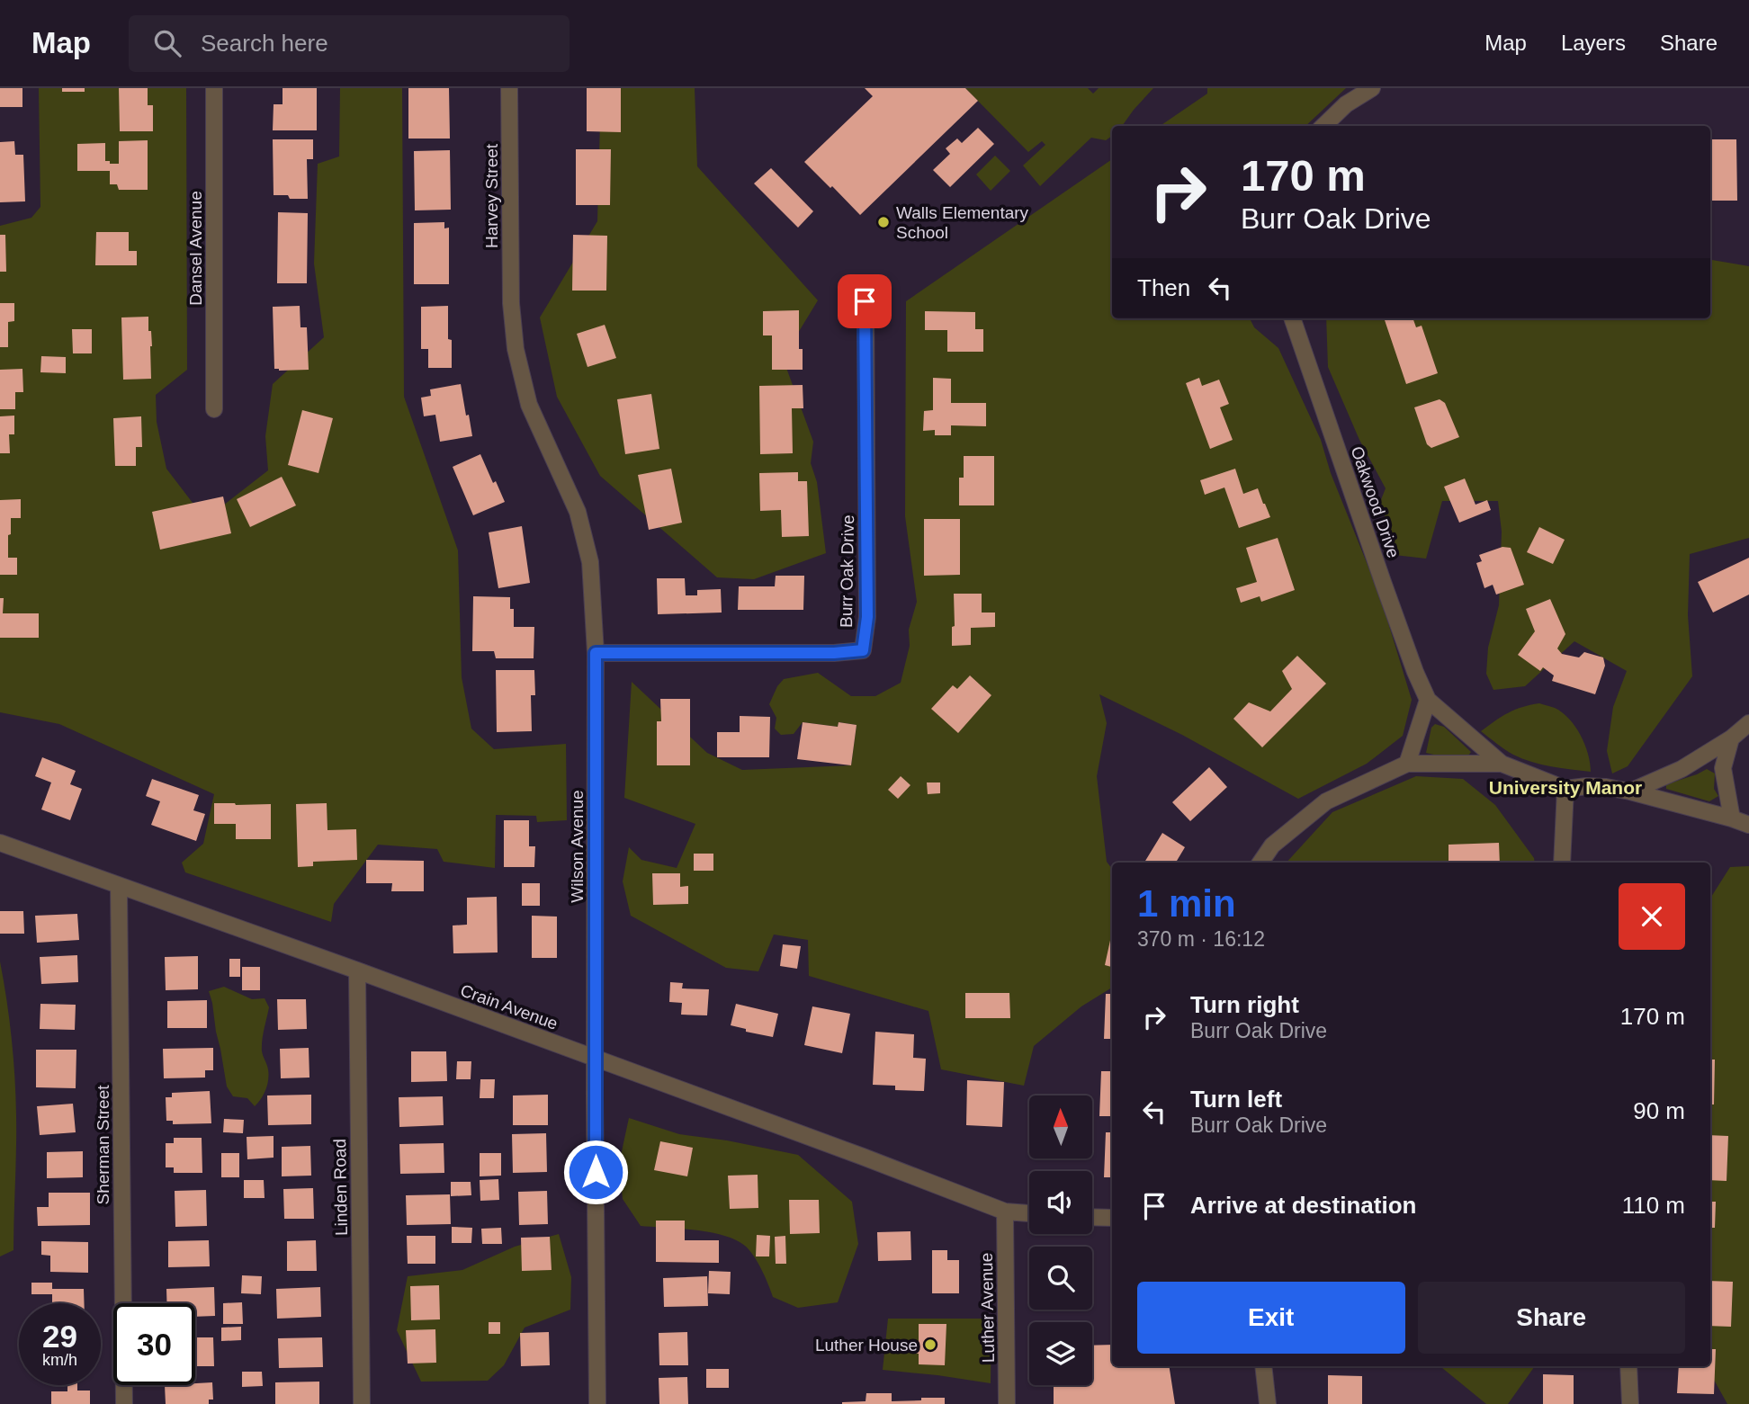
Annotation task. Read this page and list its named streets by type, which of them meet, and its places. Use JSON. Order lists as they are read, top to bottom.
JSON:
{
  "streets": {
    "street": [
      "Harvey Street",
      "Dansel Avenue",
      "Oakwood Drive",
      "Burr Oak Drive",
      "Wilson Avenue",
      "Crain Avenue",
      "Sherman Street",
      "Linden Road",
      "Luther Avenue"
    ]
  },
  "crossings": [
    ["Harvey Street", "Wilson Avenue"],
    ["Burr Oak Drive", "Wilson Avenue"],
    ["Wilson Avenue", "Crain Avenue"],
    ["Crain Avenue", "Sherman Street"],
    ["Crain Avenue", "Linden Road"],
    ["Crain Avenue", "Luther Avenue"]
  ],
  "districts": ["University Manor"],
  "places": ["Walls Elementary School", "Luther House"],
  "north": "top",
  "page": {
    "header": "Map",
    "search": "Search here",
    "nav": ["Map", "Layers", "Share"],
    "turn": ["170 m", "Burr Oak Drive"],
    "then": "Then",
    "heading": ["1 min", "370 m · 16:12"],
    "list": [
      {
        "name": "Turn right",
        "note": "Burr Oak Drive",
        "value": "170 m"
      },
      {
        "name": "Turn left",
        "note": "Burr Oak Drive",
        "value": "90 m"
      },
      {
        "name": "Arrive at destination",
        "value": "110 m"
      }
    ],
    "buttons": ["Exit", "Share"],
    "speed": "29 km/h",
    "limit": "30"
  }
}
